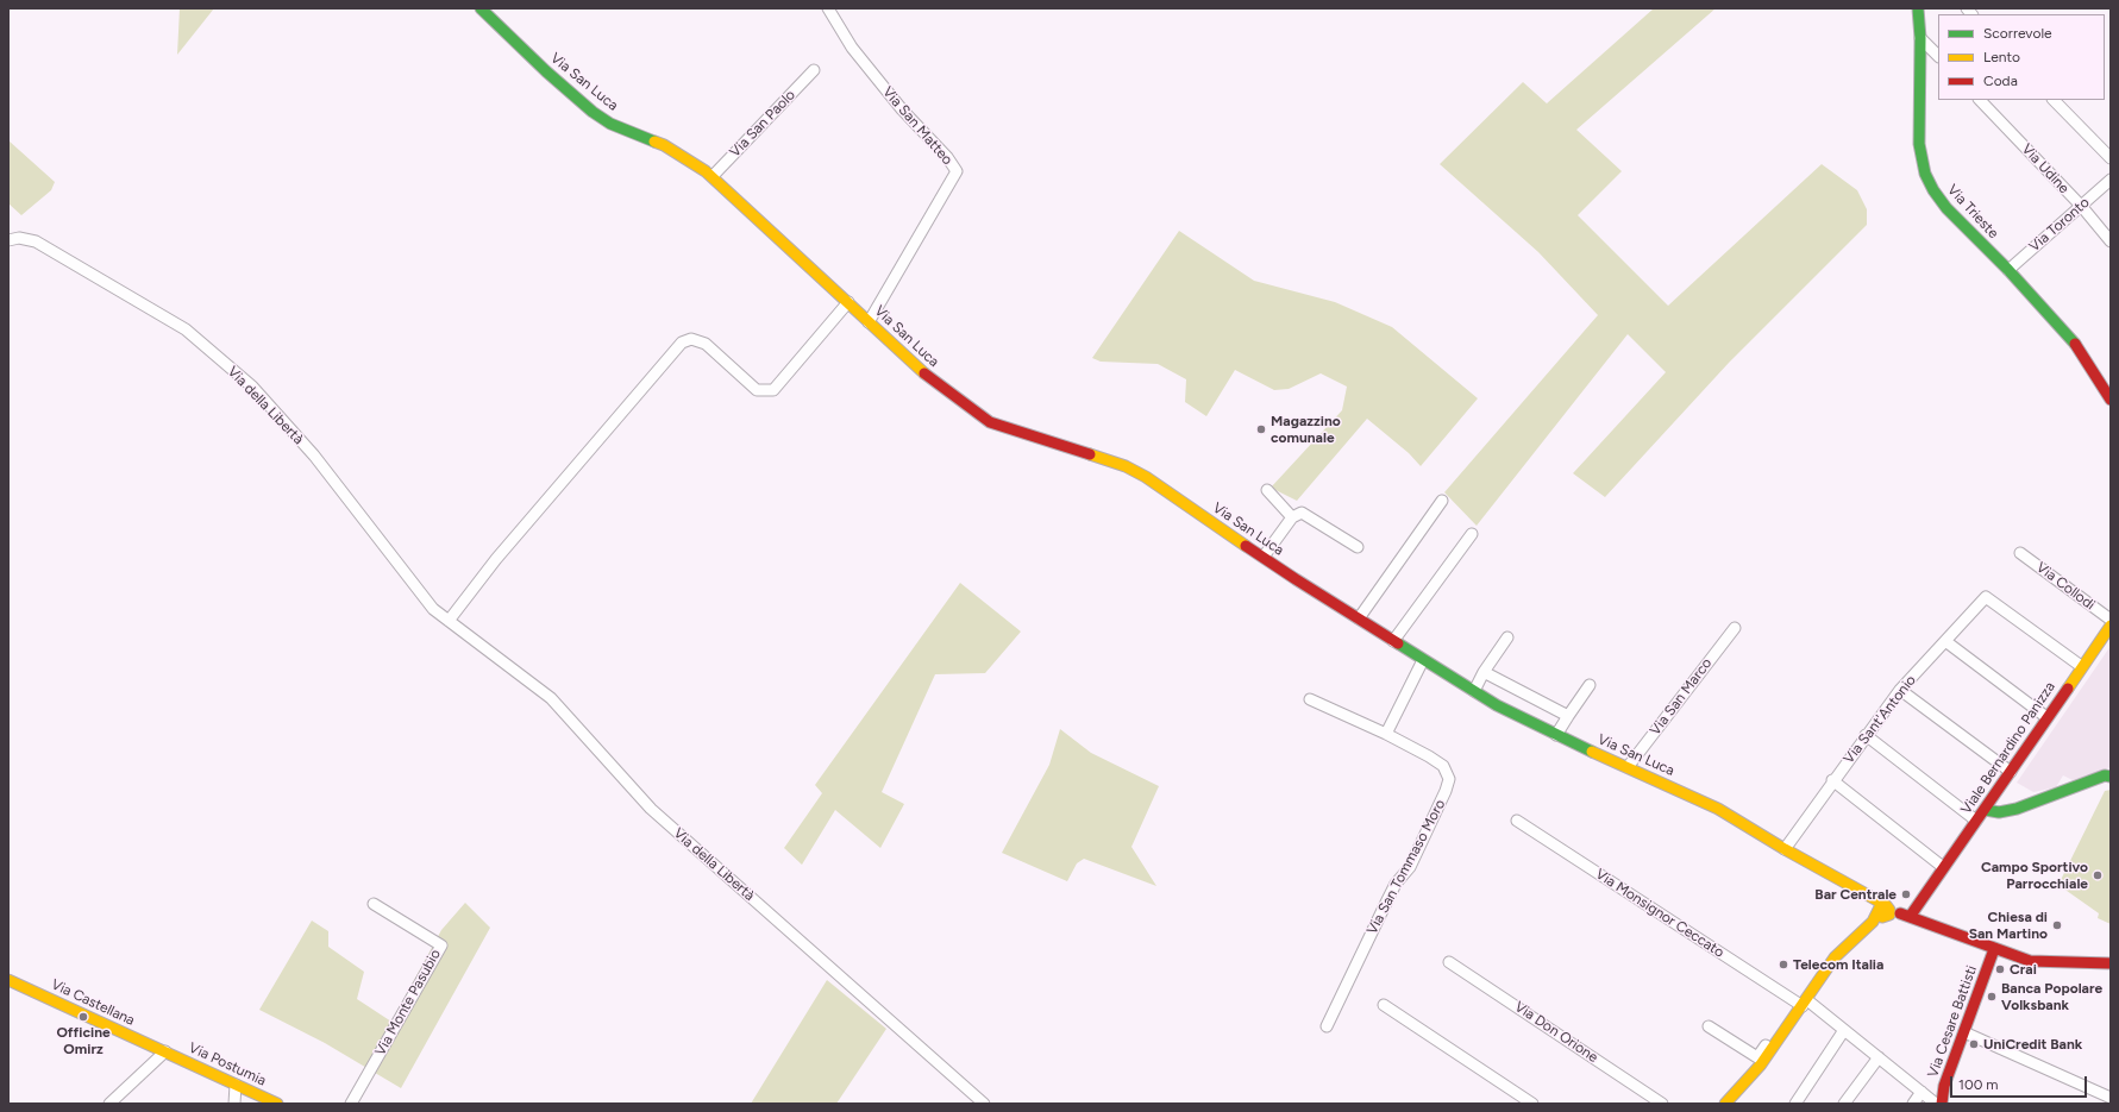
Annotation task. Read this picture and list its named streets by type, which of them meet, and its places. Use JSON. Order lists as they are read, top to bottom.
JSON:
{
  "streets": {
    "street": [
      "Via San Luca",
      "Via San Paolo",
      "Via San Matteo",
      "Via Udine",
      "Via Trieste",
      "Via Toronto",
      "Via della Libertà",
      "Via Collodi",
      "Via San Marco",
      "Via Sant'Antonio",
      "Viale Bernardino Panizza",
      "Via San Tommaso Moro",
      "Via Monsignor Ceccato",
      "Via Castellana",
      "Via Monte Pasubio",
      "Via Cesare Battisti",
      "Via Don Orione",
      "Via Postumia"
    ]
  },
  "crossings": [
    ["Via San Luca", "Via San Paolo"],
    ["Via San Luca", "Via San Matteo"],
    ["Via San Luca", "Via San Marco"],
    ["Via San Luca", "Via Sant'Antonio"],
    ["Via Udine", "Via Toronto"],
    ["Via Trieste", "Via Toronto"],
    ["Via Sant'Antonio", "Viale Bernardino Panizza"],
    ["Via Castellana", "Via Postumia"]
  ],
  "places": [
    "Magazzino comunale",
    "Campo Sportivo Parrocchiale",
    "Bar Centrale",
    "Chiesa di San Martino",
    "Telecom Italia",
    "Crai",
    "Banca Popolare Volksbank",
    "Officine Omirz",
    "UniCredit Bank"
  ],
  "legend": ["Scorrevole", "Lento", "Coda"],
  "scale_bar": "100 m"
}
